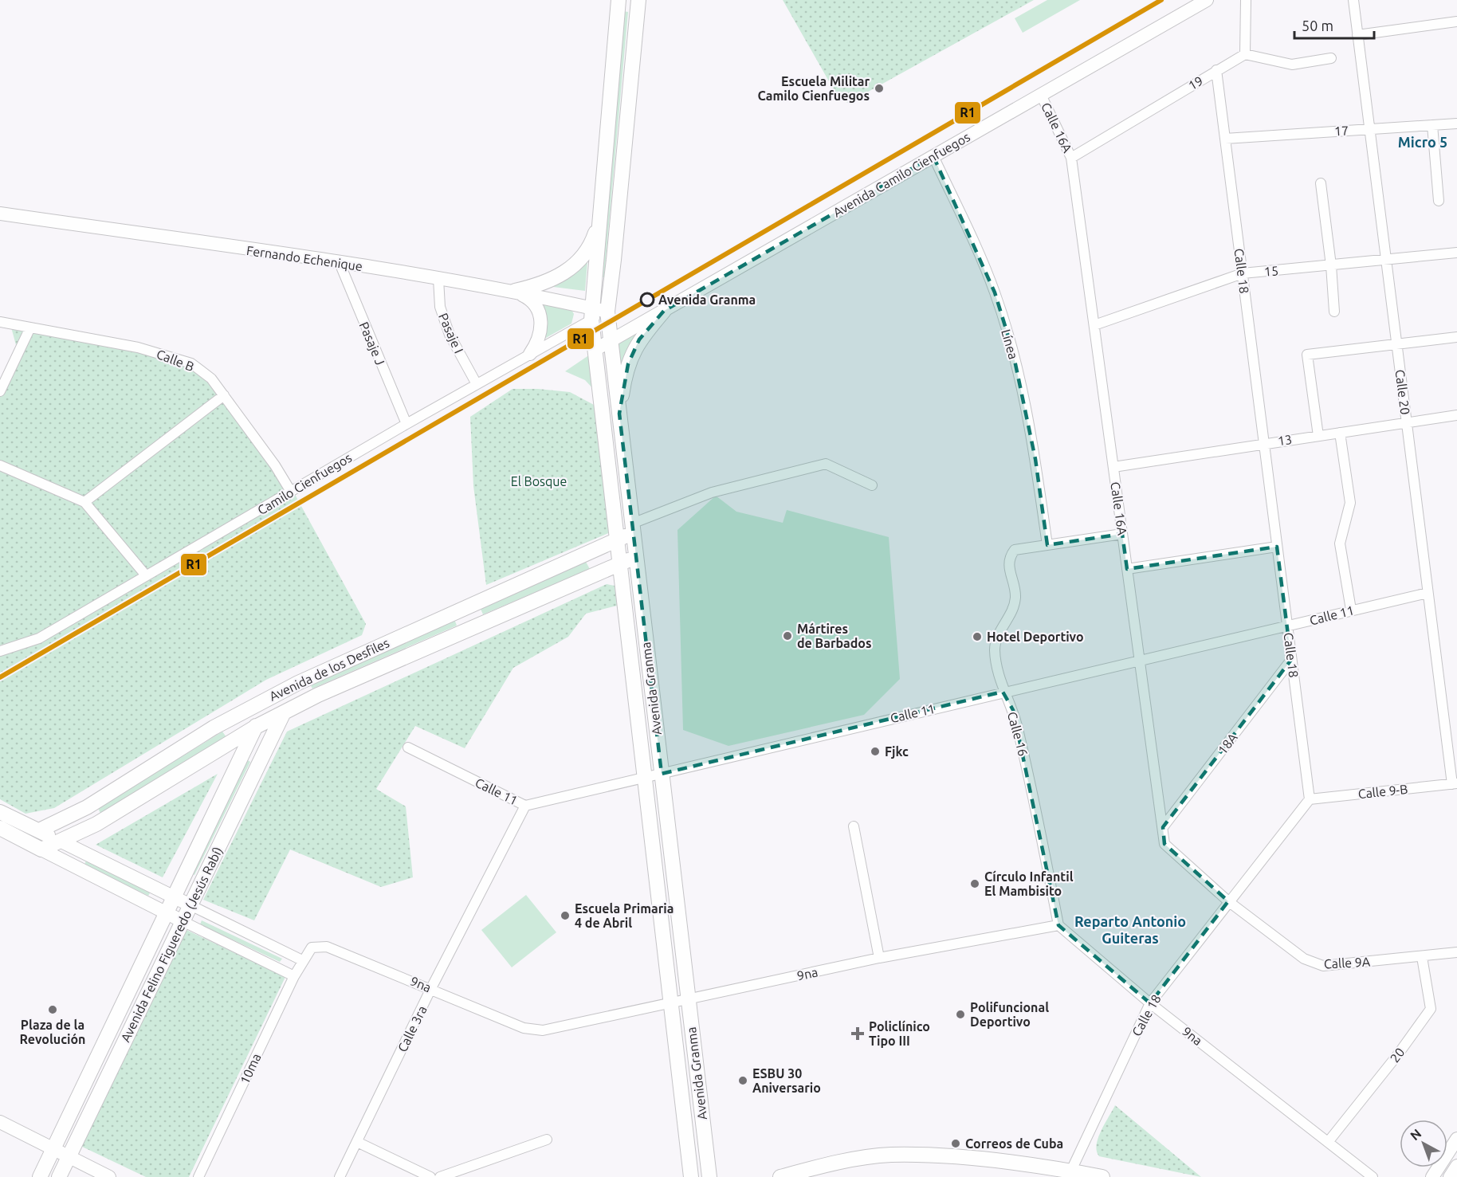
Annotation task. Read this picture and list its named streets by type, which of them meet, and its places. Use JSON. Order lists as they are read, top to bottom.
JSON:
{
  "streets": {
    "main road": ["Avenida de los Desfiles", "Avenida Granma", "Avenida Felino Figueredo (Jesús Rabí)"],
    "street": [
      "19",
      "Calle 16A",
      "17",
      "Avenida Camilo Cienfuegos",
      "Fernando Echenique",
      "Calle 18",
      "15",
      "Pasaje I",
      "Pasaje J",
      "Línea",
      "Calle B",
      "Calle 20",
      "13",
      "Camilo Cienfuegos",
      "Calle 11",
      "Calle 16",
      "18A",
      "Calle 9-B",
      "Calle 9A",
      "9na",
      "Calle 3ra",
      "20",
      "10ma"
    ]
  },
  "crossings": [
    ["19", "Calle 16A"],
    ["19", "Calle 18"],
    ["Calle 16A", "Avenida Camilo Cienfuegos"],
    ["Calle 16A", "Calle 18"],
    ["Calle 16A", "15"],
    ["Calle 16A", "13"],
    ["Calle 16A", "Calle 11"],
    ["Calle 16A", "18A"],
    ["Calle 16A", "Calle 9A"],
    ["17", "Calle 18"],
    ["17", "Calle 20"],
    ["Avenida Camilo Cienfuegos", "Línea"],
    ["Avenida Camilo Cienfuegos", "Avenida Granma"],
    ["Fernando Echenique", "Pasaje I"],
    ["Fernando Echenique", "Pasaje J"],
    ["Fernando Echenique", "Camilo Cienfuegos"],
    ["Fernando Echenique", "Avenida Granma"],
    ["Calle 18", "15"],
    ["Calle 18", "13"],
    ["Calle 18", "Calle 11"],
    ["Calle 18", "18A"],
    ["Calle 18", "Calle 9-B"],
    ["Calle 18", "Calle 9A"],
    ["Calle 18", "9na"],
    ["15", "Calle 20"],
    ["Pasaje I", "Camilo Cienfuegos"],
    ["Pasaje J", "Camilo Cienfuegos"],
    ["Línea", "Calle 16"],
    ["Calle B", "Camilo Cienfuegos"],
    ["Calle 20", "13"],
    ["Calle 20", "Calle 11"],
    ["Calle 20", "Calle 9-B"],
    ["Camilo Cienfuegos", "Avenida Granma"],
    ["Calle 11", "Avenida Granma"],
    ["Calle 11", "Calle 16"],
    ["Calle 11", "Calle 3ra"],
    ["Avenida de los Desfiles", "Avenida Granma"],
    ["Avenida de los Desfiles", "Avenida Felino Figueredo (Jesús Rabí)"],
    ["Avenida Granma", "9na"],
    ["Calle 16", "9na"],
    ["Calle 9A", "20"],
    ["9na", "Calle 3ra"],
    ["9na", "20"],
    ["9na", "10ma"]
  ],
  "districts": ["Micro 5", "Reparto Antonio Guiteras"],
  "parks": ["El Bosque"],
  "places": {
    "other": [
      "Escuela Militar Camilo Cienfuegos",
      "Avenida Granma",
      "Mártires de Barbados",
      "Hotel Deportivo",
      "Fjkc",
      "Círculo Infantil El Mambisito",
      "Escuela Primaria 4 de Abril",
      "Plaza de la Revolución",
      "Polifuncional Deportivo",
      "ESBU 30 Aniversario",
      "Correos de Cuba"
    ],
    "health": ["Policlínico Tipo III"]
  },
  "lines": ["transit line R1"],
  "scale_bar": "50 m",
  "north": "top left"
}
